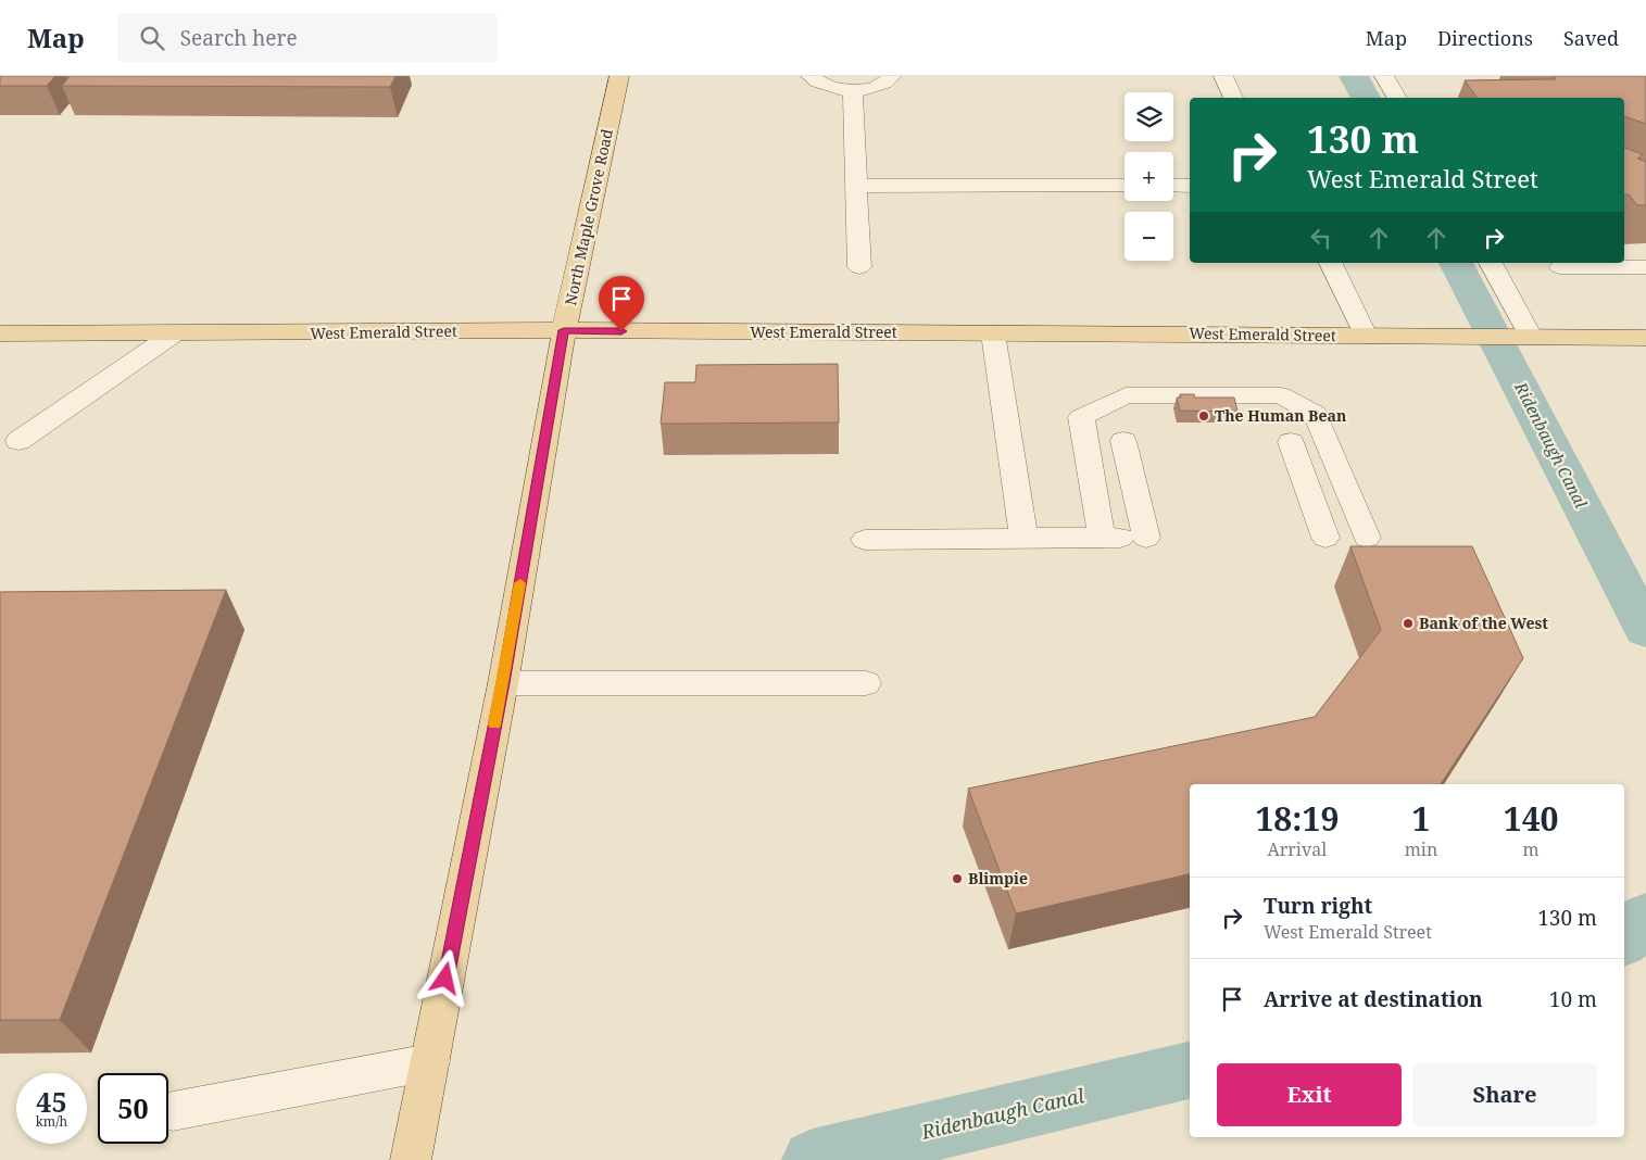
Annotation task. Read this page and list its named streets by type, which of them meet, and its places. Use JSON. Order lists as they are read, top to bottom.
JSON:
{
  "streets": {
    "main road": ["North Maple Grove Road", "West Emerald Street"]
  },
  "crossings": [
    ["North Maple Grove Road", "West Emerald Street"]
  ],
  "water": ["Ridenbaugh Canal"],
  "places": ["The Human Bean", "Bank of the West", "Blimpie"],
  "page": {
    "header": "Map",
    "search": "Search here",
    "nav": ["Map", "Directions", "Saved"],
    "map_buttons": ["+", "−"],
    "turn": ["130 m", "West Emerald Street"],
    "eta": [
      "18:19",
      "Arrival",
      "1",
      "min",
      "140",
      "m"
    ],
    "list": [
      {
        "name": "Turn right",
        "note": "West Emerald Street",
        "value": "130 m"
      },
      {
        "name": "Arrive at destination",
        "value": "10 m"
      }
    ],
    "buttons": ["Exit", "Share"],
    "speed": "45 km/h",
    "limit": "50"
  }
}
